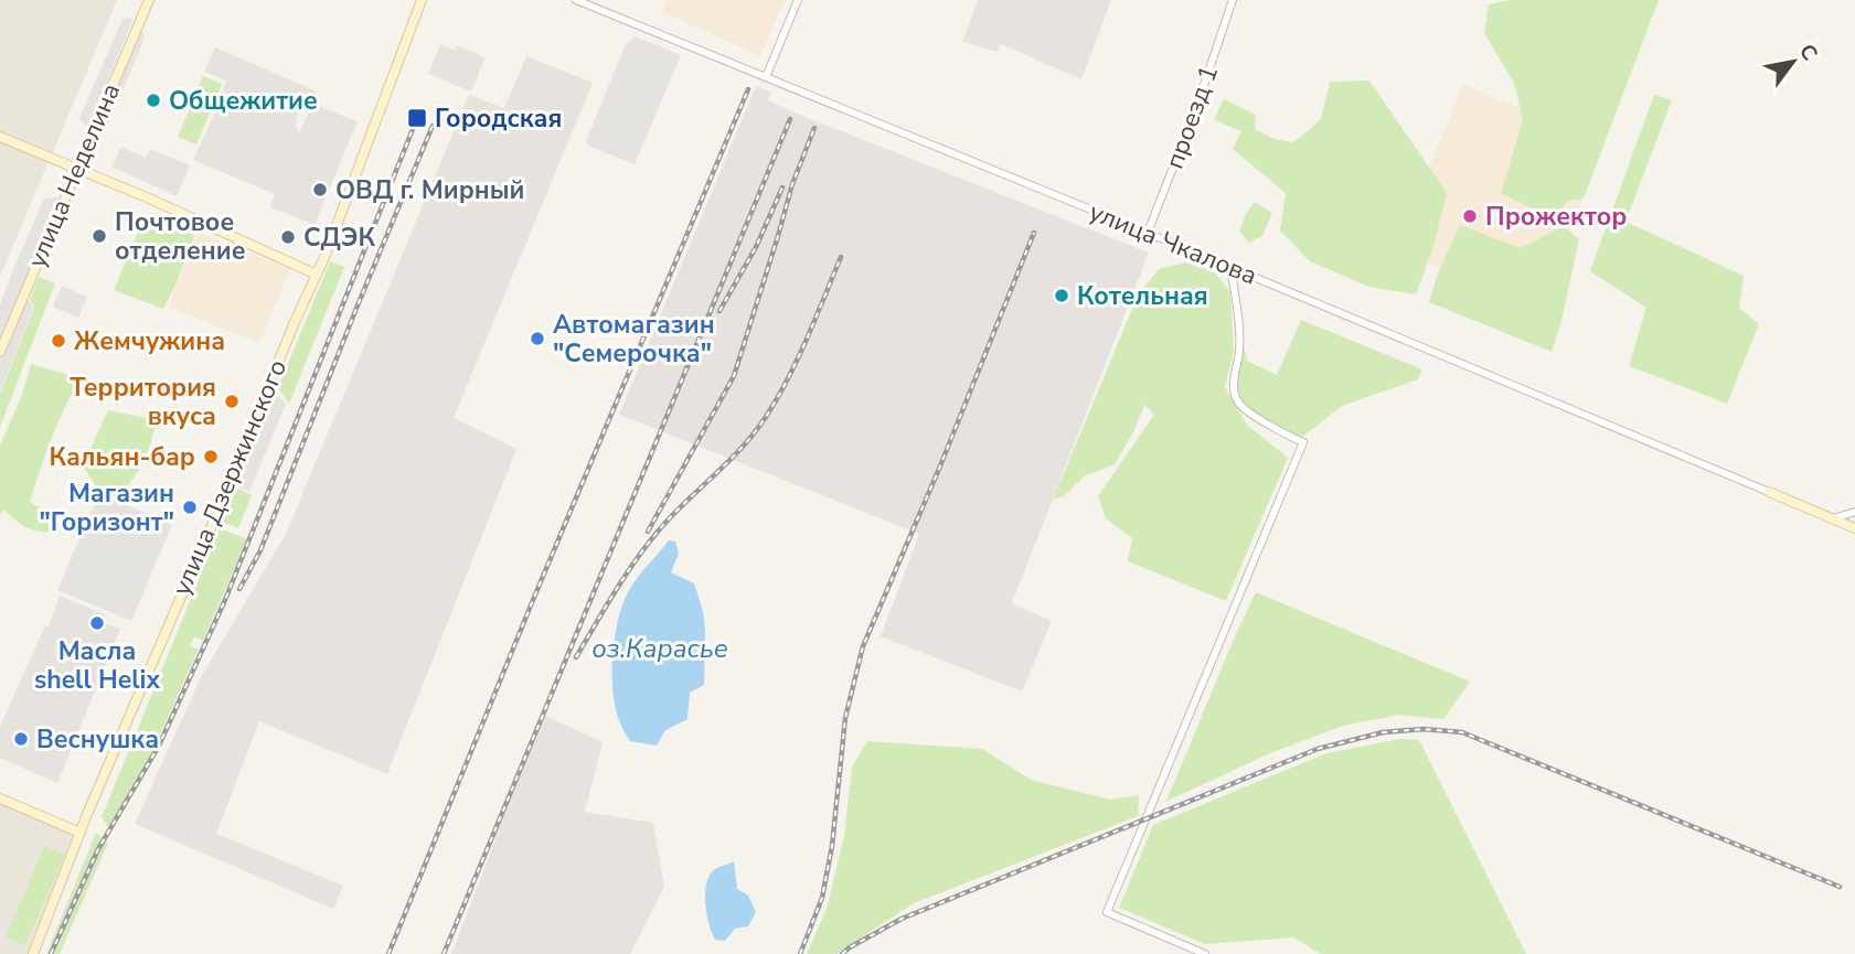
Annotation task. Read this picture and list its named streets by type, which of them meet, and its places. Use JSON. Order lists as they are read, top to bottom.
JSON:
{
  "streets": {
    "street": [
      "проезд 1",
      "улица Неделина",
      "улица Чкалова",
      "улица Дзержинского"
    ]
  },
  "crossings": [
    ["проезд 1", "улица Чкалова"]
  ],
  "water": ["оз.Карасье"],
  "places": {
    "other": [
      "Общежитие",
      "ОВД г. Мирный",
      "Прожектор",
      "Почтовое отделение",
      "СДЭК",
      "Котельная",
      "Автомагазин \"Семерочка\"",
      "Жемчужина",
      "Территория вкуса",
      "Кальян-бар",
      "Магазин \"Горизонт\"",
      "Масла shell Helix",
      "Веснушка"
    ],
    "transit": ["Городская"]
  },
  "north": "top right"
}
